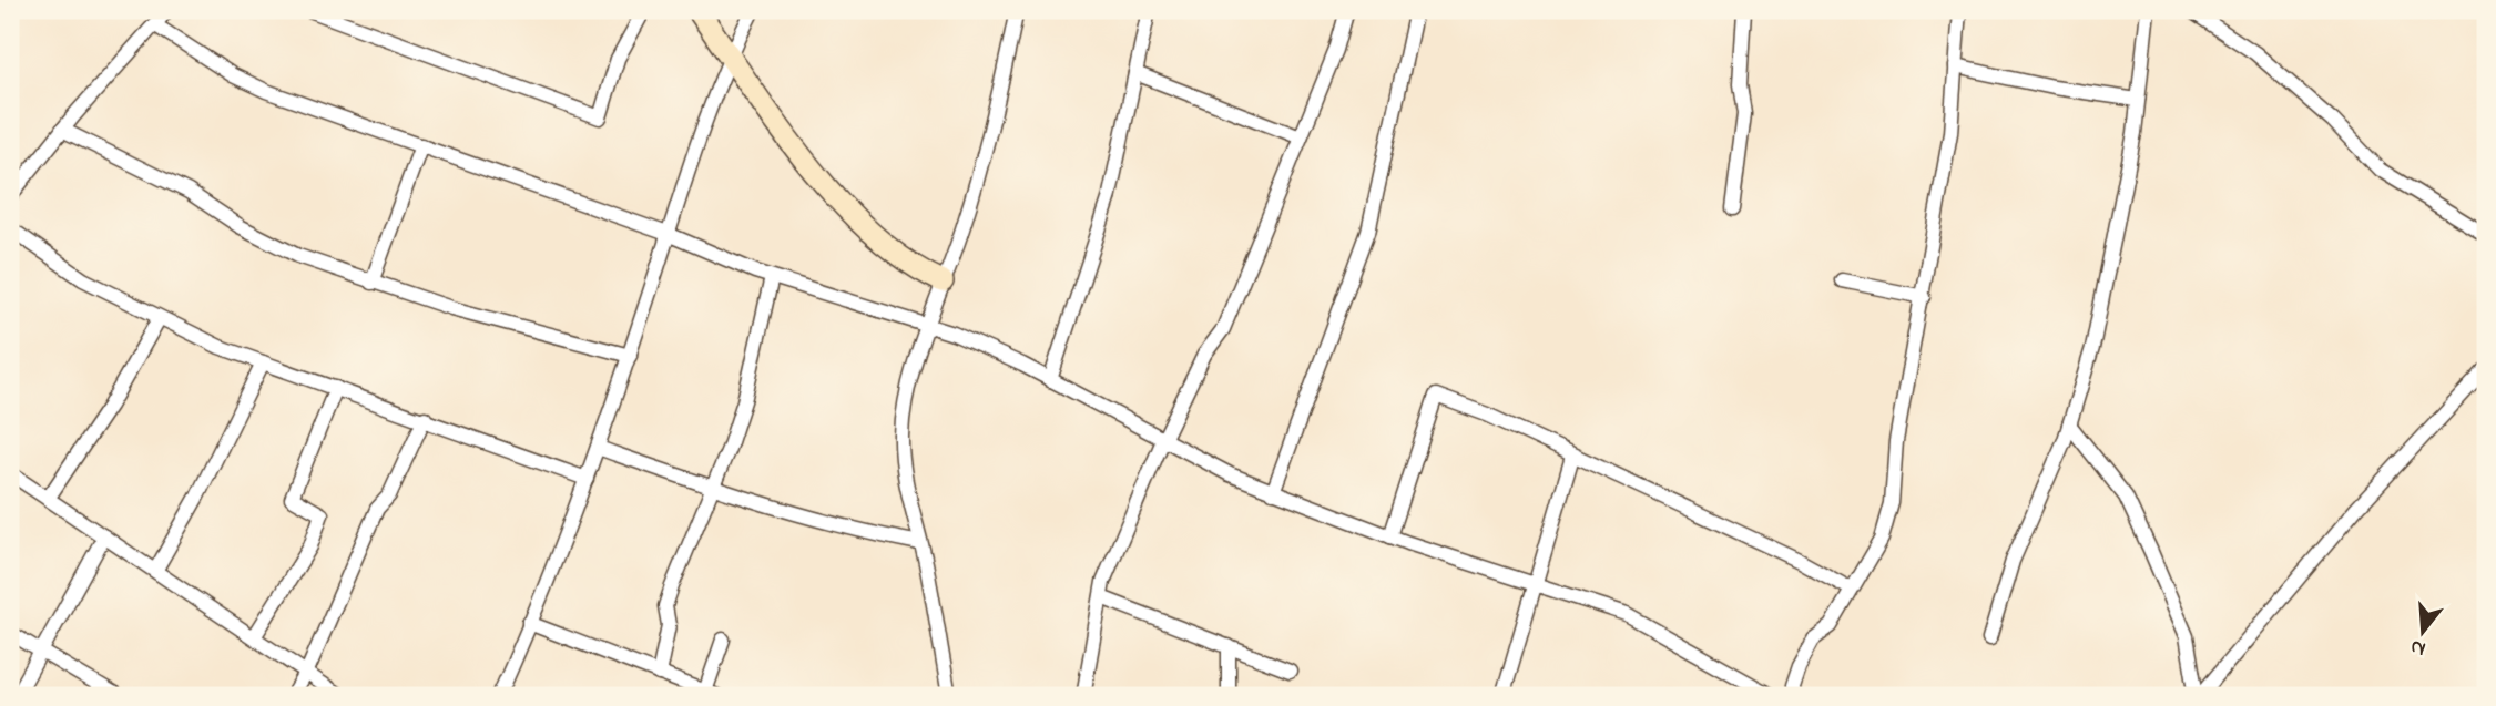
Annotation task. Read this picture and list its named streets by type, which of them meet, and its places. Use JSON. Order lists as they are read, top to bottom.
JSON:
{
  "north": "bottom"
}
